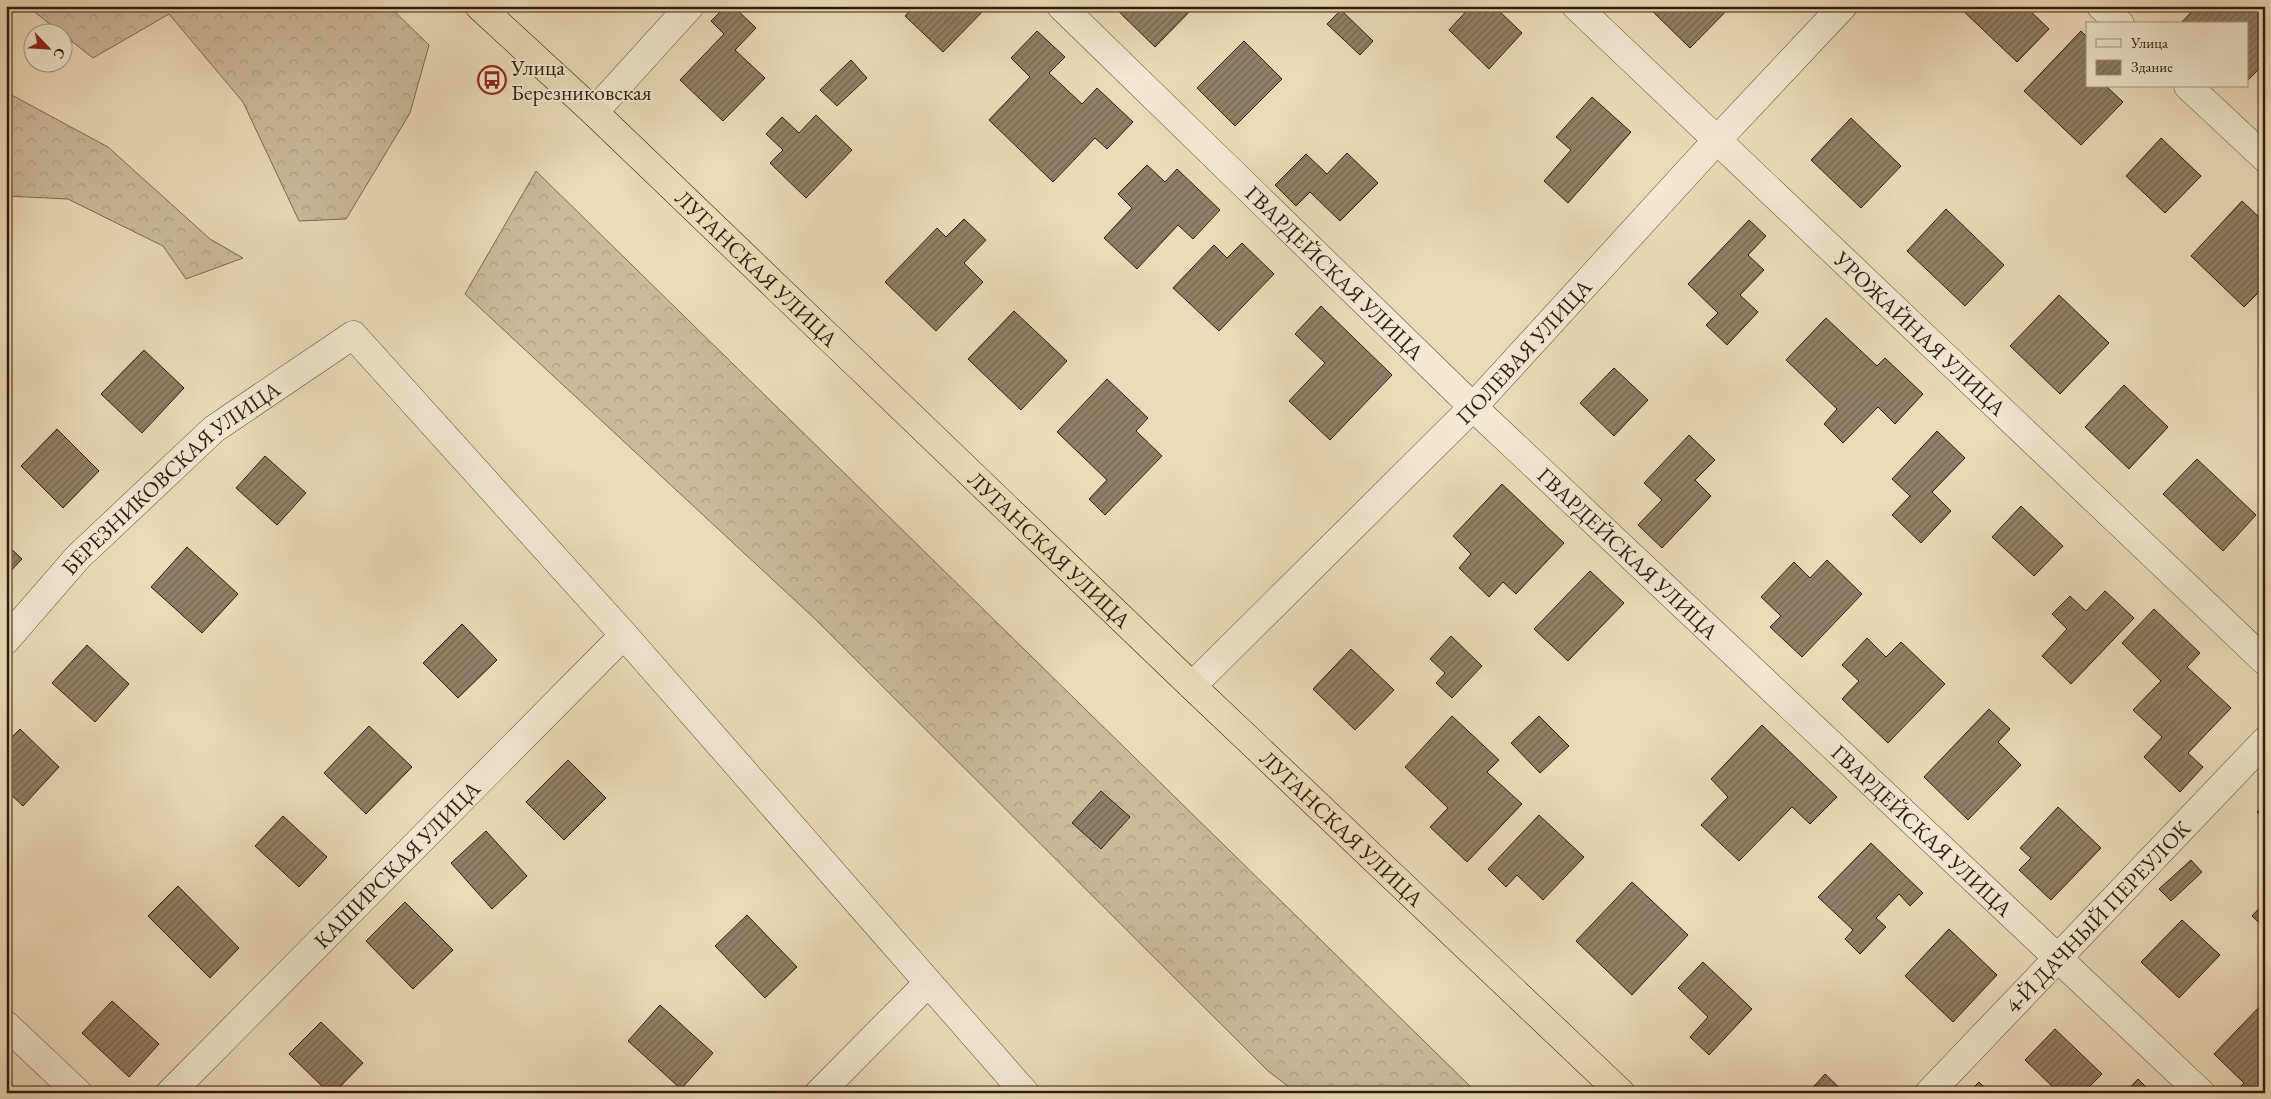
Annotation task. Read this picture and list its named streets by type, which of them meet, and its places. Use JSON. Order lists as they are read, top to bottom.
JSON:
{
  "streets": {
    "highway": ["ЛУГАНСКАЯ УЛИЦА"],
    "street": [
      "ГВАРДЕЙСКАЯ УЛИЦА",
      "УРОЖАЙНАЯ УЛИЦА",
      "ПОЛЕВАЯ УЛИЦА",
      "БЕРЕЗНИКОВСКАЯ УЛИЦА",
      "КАШИРСКАЯ УЛИЦА",
      "4-Й ДАЧНЫЙ ПЕРЕУЛОК"
    ]
  },
  "crossings": [
    ["ЛУГАНСКАЯ УЛИЦА", "ПОЛЕВАЯ УЛИЦА"],
    ["ГВАРДЕЙСКАЯ УЛИЦА", "ПОЛЕВАЯ УЛИЦА"],
    ["ГВАРДЕЙСКАЯ УЛИЦА", "4-Й ДАЧНЫЙ ПЕРЕУЛОК"],
    ["УРОЖАЙНАЯ УЛИЦА", "ПОЛЕВАЯ УЛИЦА"],
    ["БЕРЕЗНИКОВСКАЯ УЛИЦА", "КАШИРСКАЯ УЛИЦА"]
  ],
  "places": {
    "bus stop": ["Улица Березниковская"]
  },
  "legend": ["Улица", "Здание"],
  "north": "bottom right"
}
